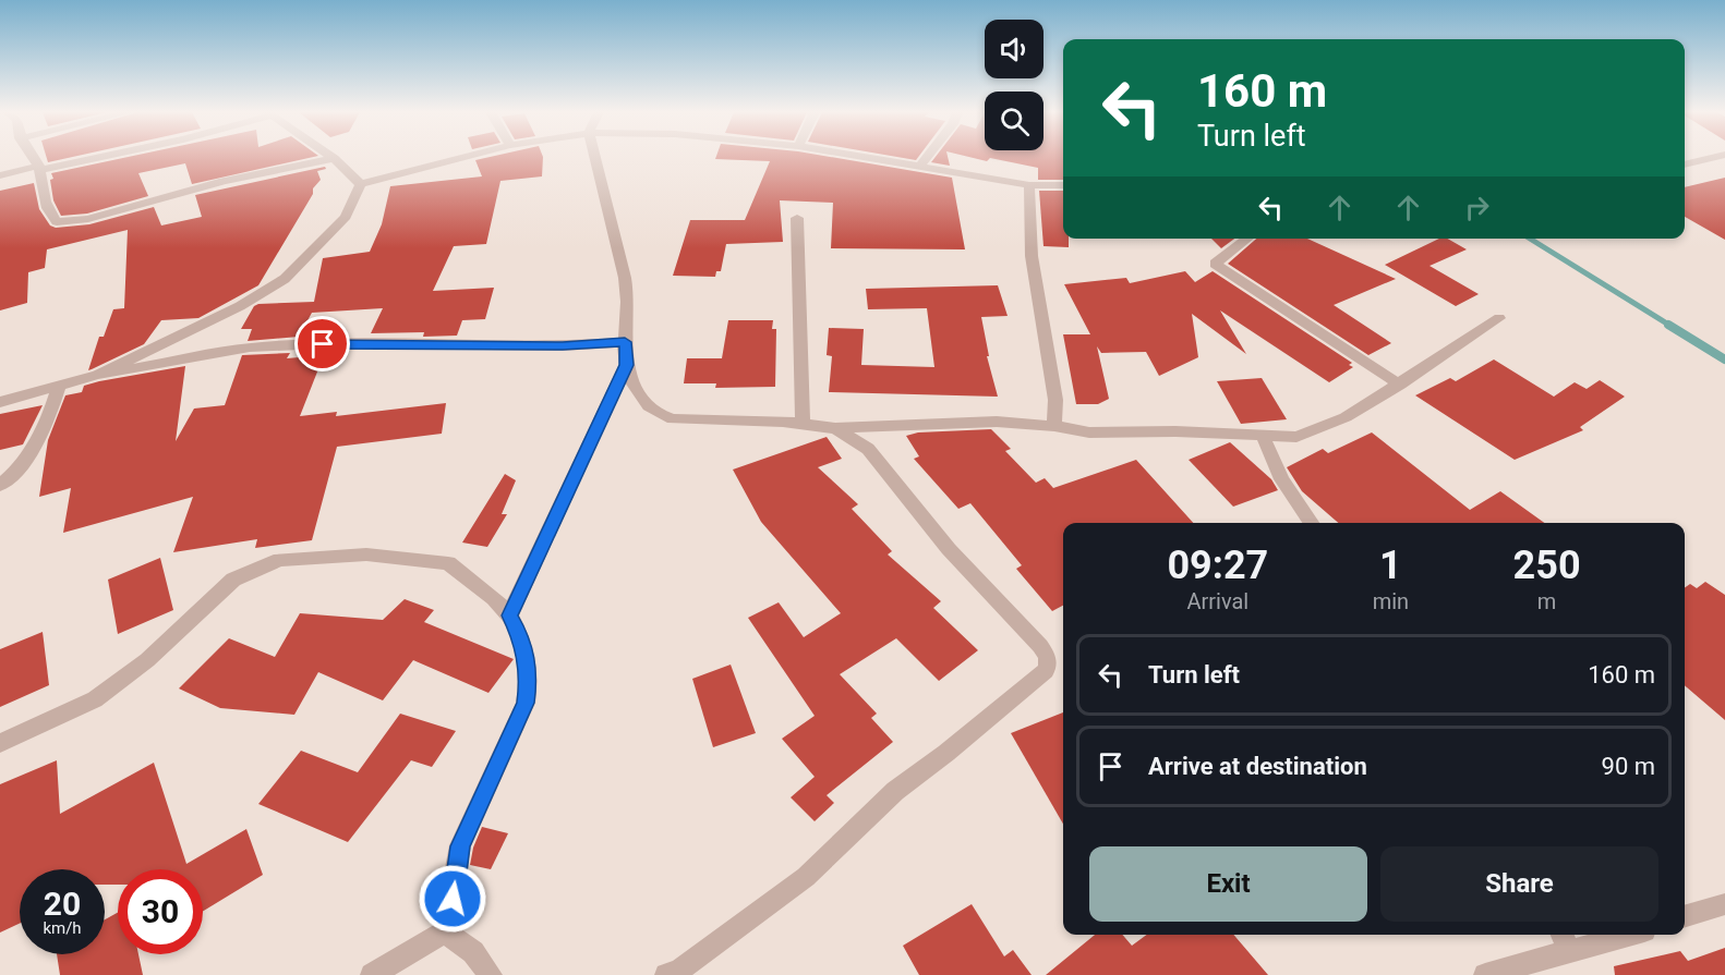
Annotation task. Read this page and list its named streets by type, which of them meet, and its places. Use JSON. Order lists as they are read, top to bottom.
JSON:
{
  "page": {
    "turn": ["160 m", "Turn left"],
    "eta": [
      "09:27",
      "Arrival",
      "1",
      "min",
      "250",
      "m"
    ],
    "list": [
      {
        "name": "Turn left",
        "value": "160 m"
      },
      {
        "name": "Arrive at destination",
        "value": "90 m"
      }
    ],
    "buttons": ["Exit", "Share"],
    "speed": "20 km/h",
    "limit": "30"
  }
}
